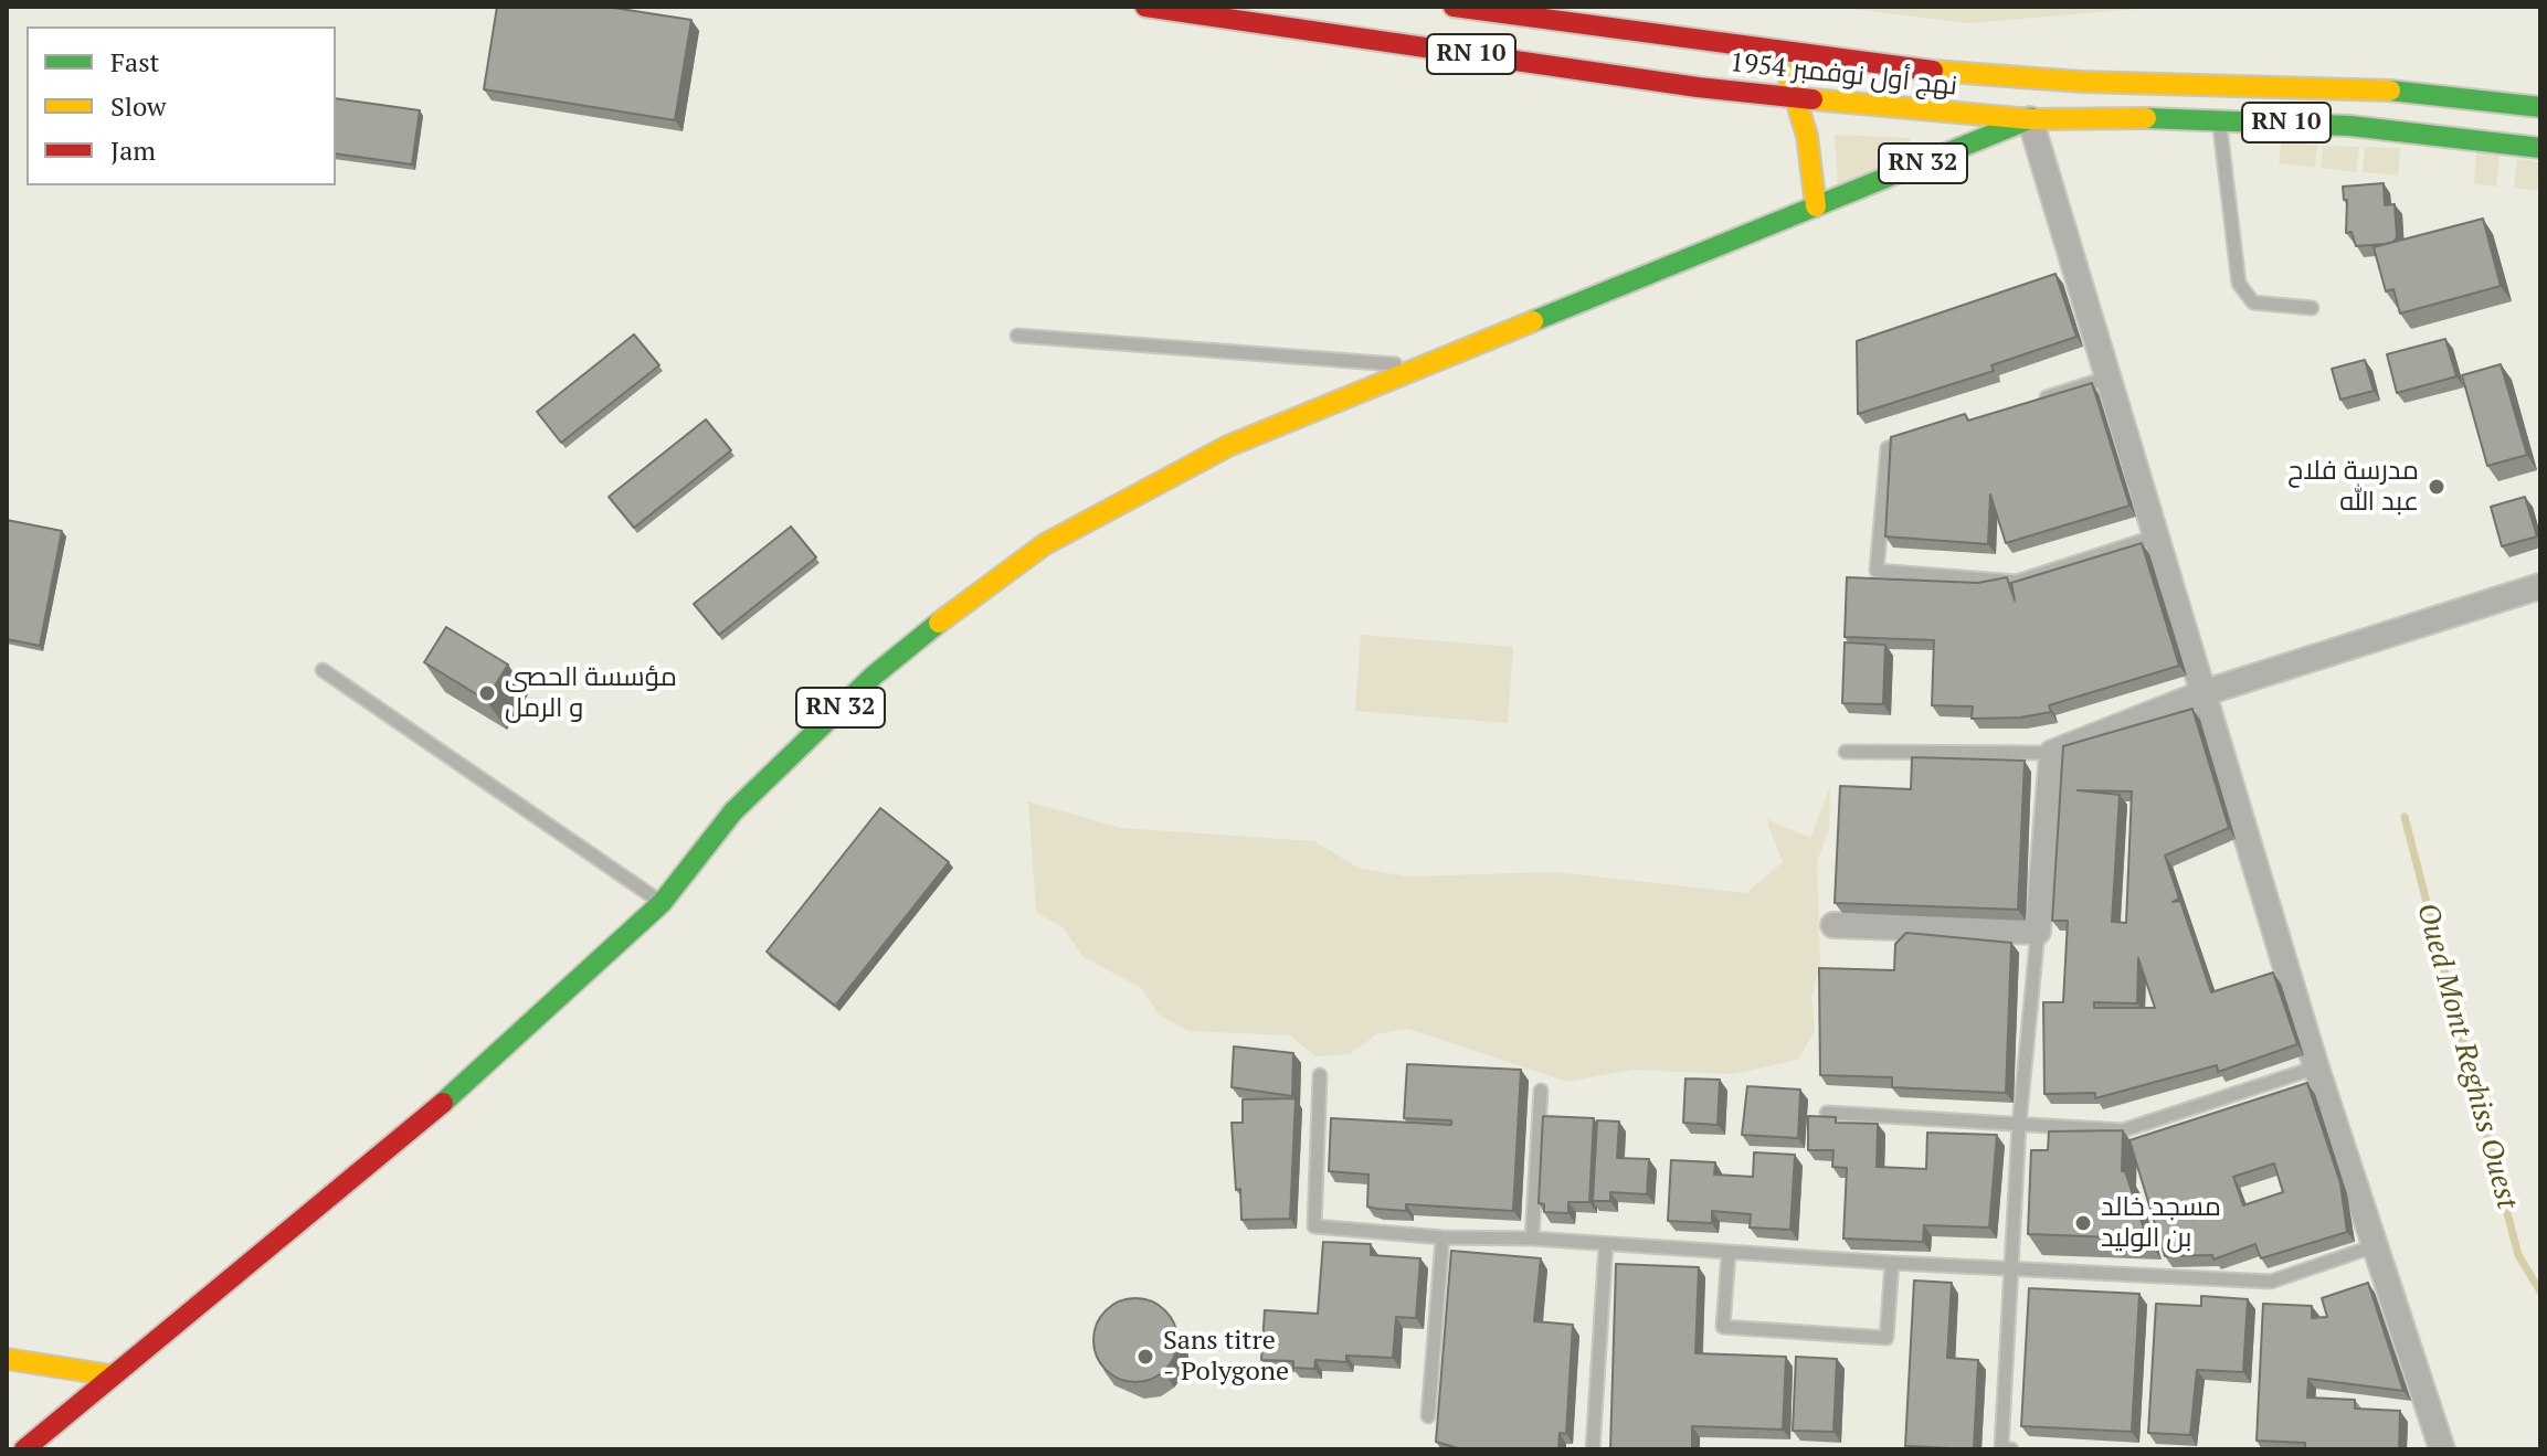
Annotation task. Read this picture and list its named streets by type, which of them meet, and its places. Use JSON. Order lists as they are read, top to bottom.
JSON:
{
  "streets": {
    "main road": ["RN 10", "نهج أول نوفمبر 1954", "RN 32"]
  },
  "crossings": [
    ["نهج أول نوفمبر 1954", "RN 32"]
  ],
  "water": ["Oued Mont Reghiss Ouest"],
  "places": [
    "مدرسة فلاح عبد الله",
    "مؤسسة الحصى و الرمل",
    "مسجد خالد بن الوليد",
    "Sans titre - Polygone"
  ],
  "legend": ["Fast", "Slow", "Jam"]
}
